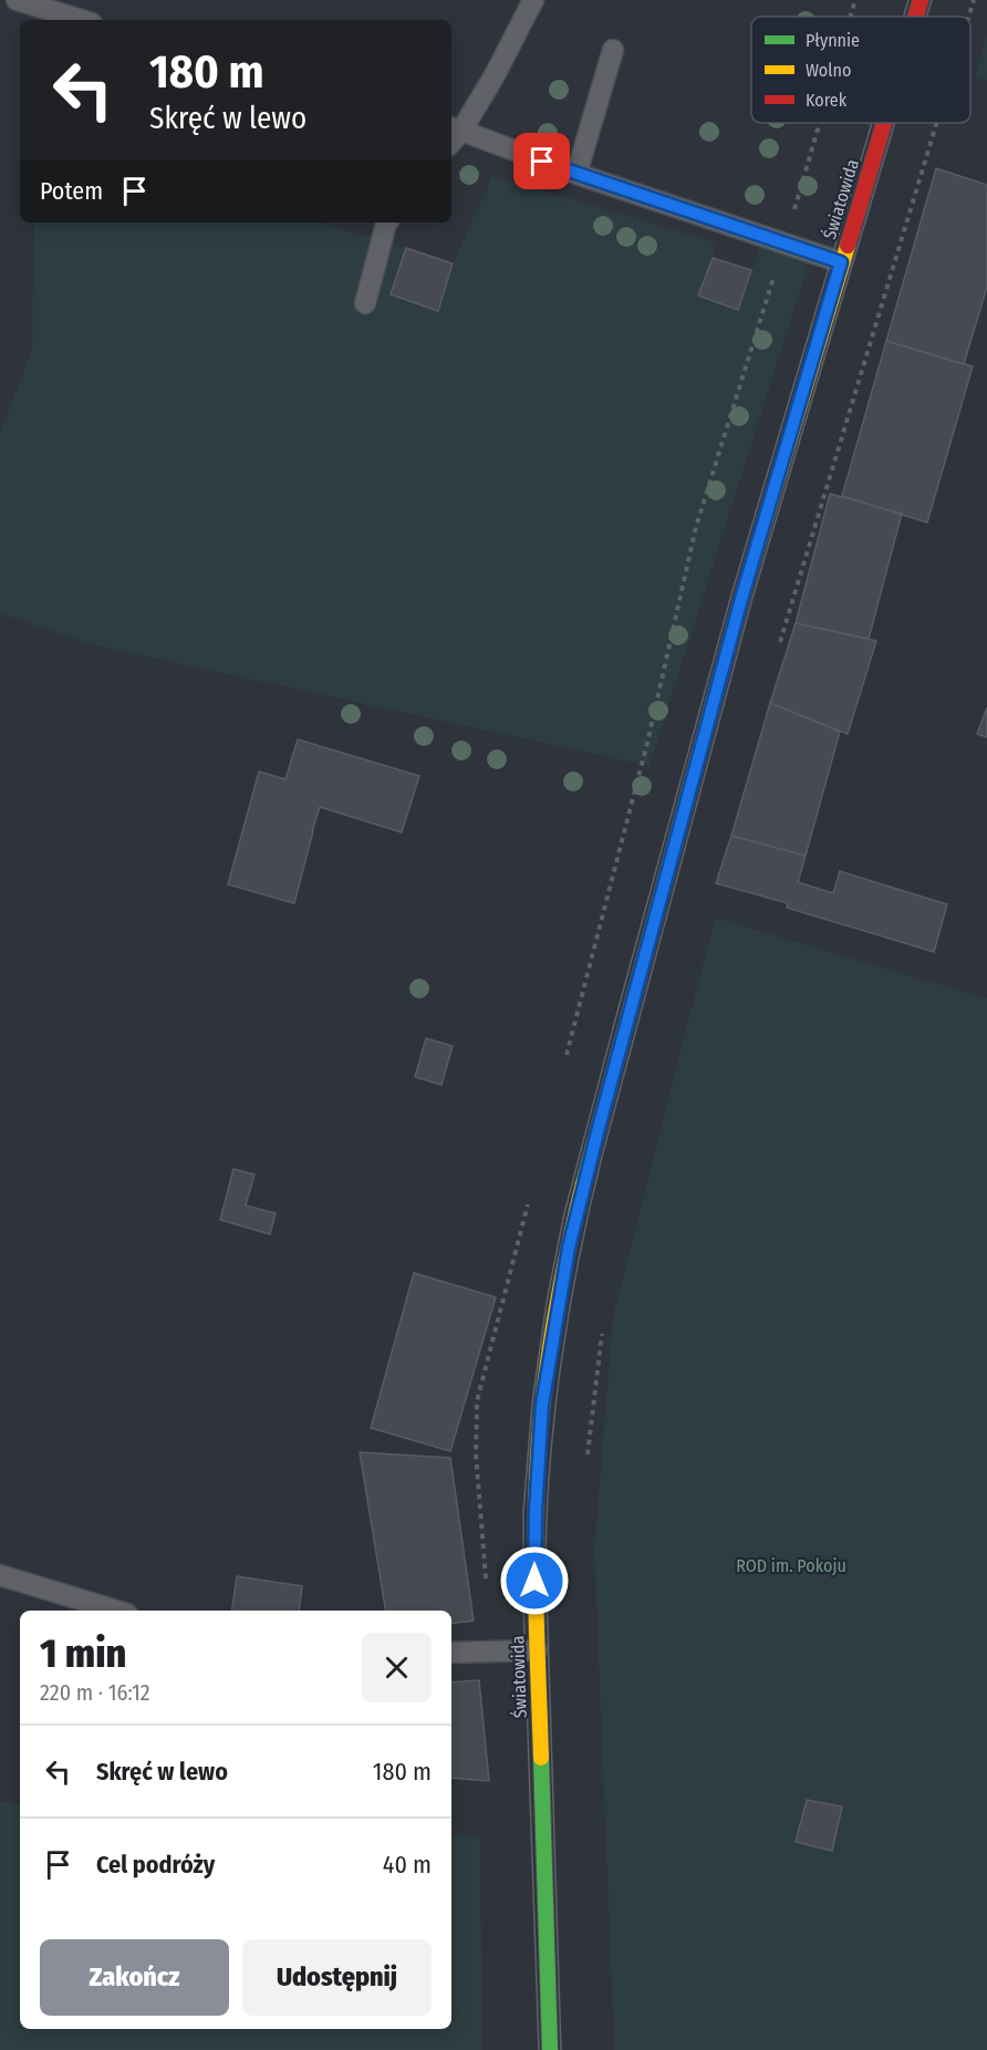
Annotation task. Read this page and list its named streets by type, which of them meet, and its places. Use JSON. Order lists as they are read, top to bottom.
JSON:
{
  "streets": {
    "street": ["Światowida"]
  },
  "parks": ["ROD im. Pokoju"],
  "legend": ["Płynnie", "Wolno", "Korek"],
  "page": {
    "turn": ["180 m", "Skręć w lewo"],
    "then": "Potem",
    "heading": ["1 min", "220 m · 16:12"],
    "list": [
      {
        "name": "Skręć w lewo",
        "value": "180 m"
      },
      {
        "name": "Cel podróży",
        "value": "40 m"
      }
    ],
    "buttons": ["Zakończ", "Udostępnij"]
  }
}
